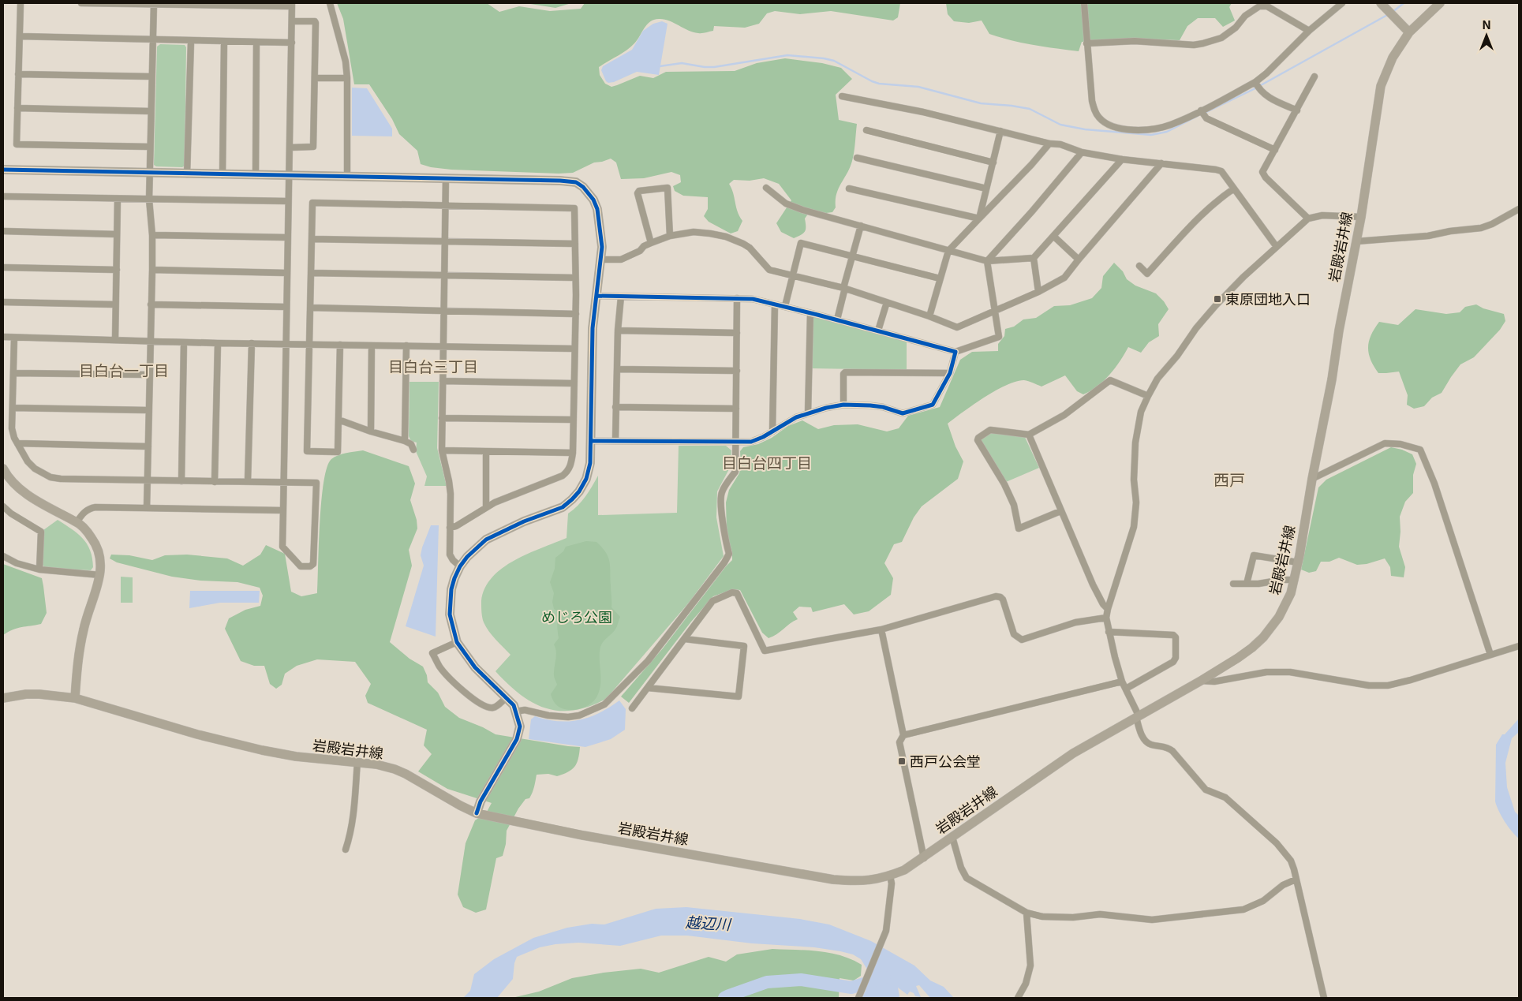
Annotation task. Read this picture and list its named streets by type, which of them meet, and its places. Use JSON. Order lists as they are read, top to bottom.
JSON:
{
  "streets": {
    "main road": ["岩殿岩井線"]
  },
  "districts": [
    "目白台三丁目",
    "目白台一丁目",
    "目白台四丁目",
    "西戸"
  ],
  "water": ["越辺川"],
  "parks": ["めじろ公園"],
  "places": {
    "transit": ["東原団地入口", "西戸公会堂"]
  },
  "north": "top"
}
